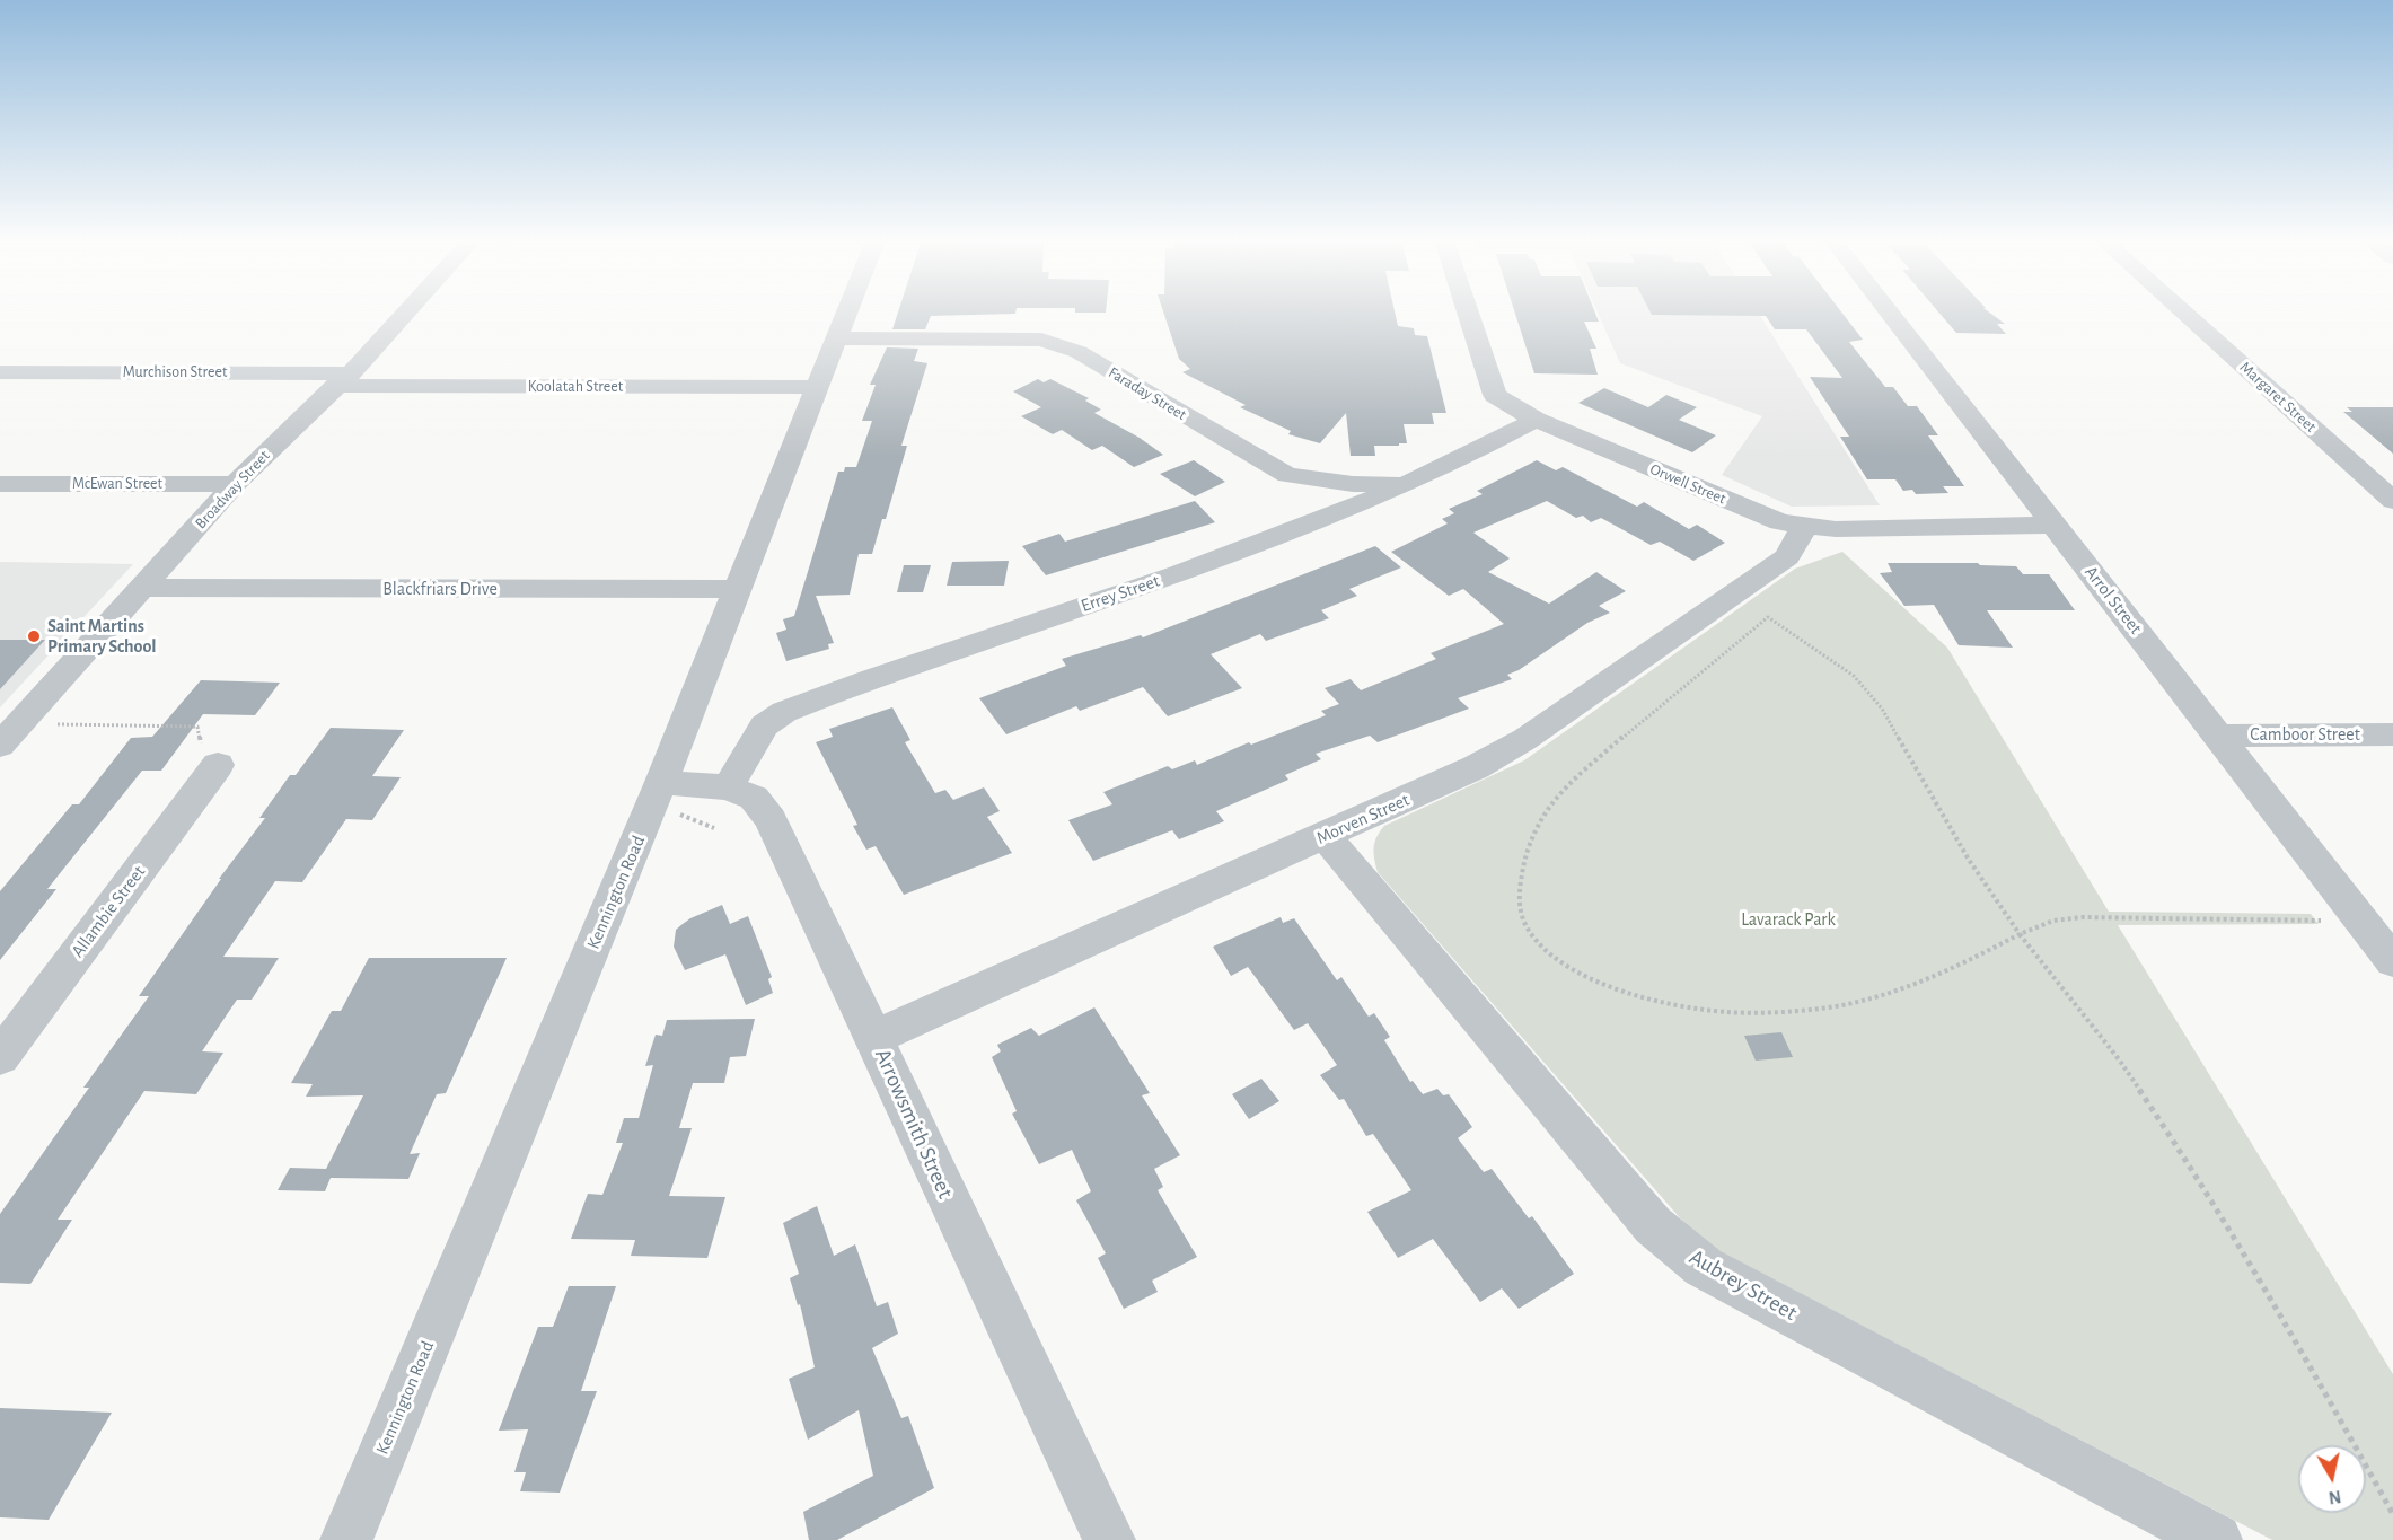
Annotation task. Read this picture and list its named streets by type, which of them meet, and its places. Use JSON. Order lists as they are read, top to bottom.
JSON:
{
  "streets": {
    "street": [
      "Murchison Street",
      "Koolatah Street",
      "Faraday Street",
      "Margaret Street",
      "McEwan Street",
      "Orwell Street",
      "Broadway Street",
      "Blackfriars Drive",
      "Errey Street",
      "Arrol Street",
      "Camboor Street",
      "Morven Street",
      "Kennington Road",
      "Allambie Street",
      "Arrowsmith Street",
      "Aubrey Street"
    ]
  },
  "crossings": [
    ["Murchison Street", "Koolatah Street"],
    ["Murchison Street", "Broadway Street"],
    ["Koolatah Street", "Broadway Street"],
    ["Koolatah Street", "Kennington Road"],
    ["Faraday Street", "Errey Street"],
    ["Faraday Street", "Kennington Road"],
    ["McEwan Street", "Broadway Street"],
    ["Orwell Street", "Errey Street"],
    ["Orwell Street", "Arrol Street"],
    ["Orwell Street", "Morven Street"],
    ["Broadway Street", "Blackfriars Drive"],
    ["Blackfriars Drive", "Kennington Road"],
    ["Errey Street", "Arrowsmith Street"],
    ["Arrol Street", "Camboor Street"],
    ["Morven Street", "Arrowsmith Street"],
    ["Morven Street", "Aubrey Street"],
    ["Kennington Road", "Arrowsmith Street"]
  ],
  "parks": ["Lavarack Park"],
  "places": ["Saint Martins Primary School"],
  "north": "bottom"
}
